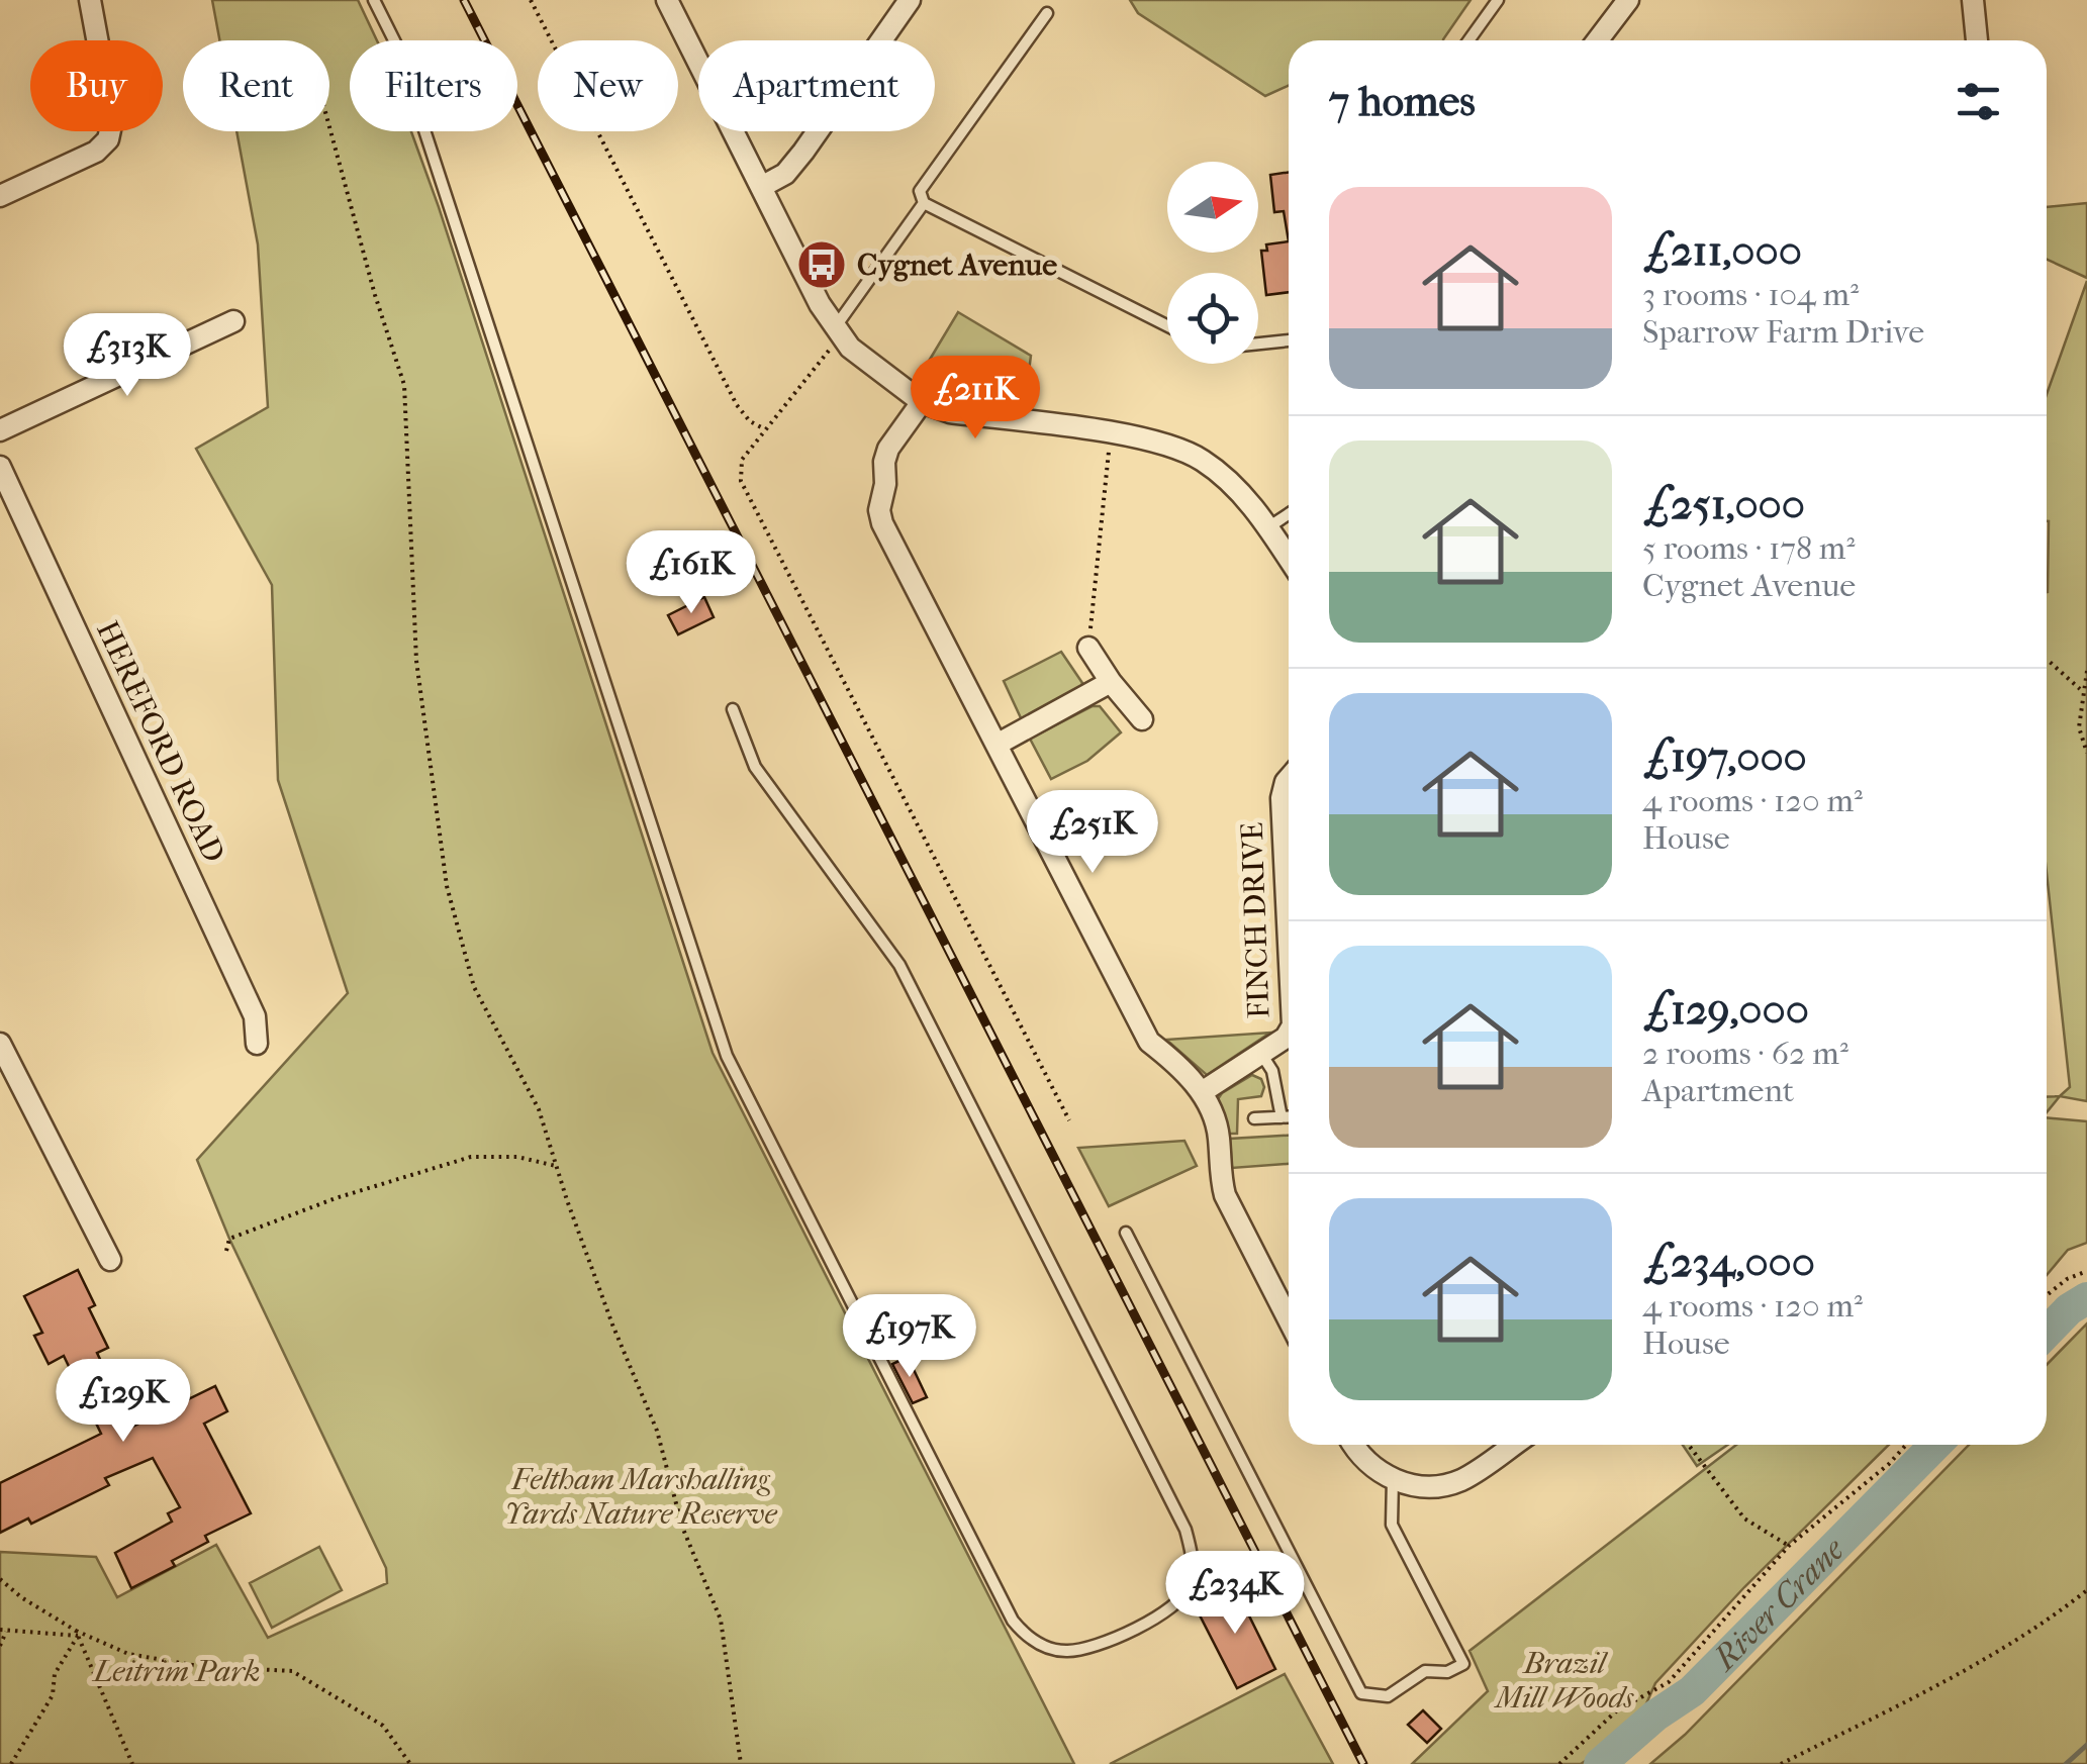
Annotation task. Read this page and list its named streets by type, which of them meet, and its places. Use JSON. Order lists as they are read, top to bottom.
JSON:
{
  "streets": {
    "street": ["HEREFORD ROAD", "FINCH DRIVE"]
  },
  "water": ["River Crane"],
  "parks": ["Feltham Marshalling Yards Nature Reserve", "Brazil Mill Woods", "Leitrim Park"],
  "places": {
    "bus stop": ["Cygnet Avenue"]
  },
  "north": "right",
  "page": {
    "chip": [
      "Buy",
      "Rent",
      "Filters",
      "New",
      "Apartment"
    ],
    "heading": "7 homes",
    "list": [
      {
        "name": "£211,000",
        "note": "3 rooms · 104 m² · Sparrow Farm Drive"
      },
      {
        "name": "£251,000",
        "note": "5 rooms · 178 m² · Cygnet Avenue"
      },
      {
        "name": "£197,000",
        "note": "4 rooms · 120 m² · House"
      },
      {
        "name": "£129,000",
        "note": "2 rooms · 62 m² · Apartment"
      },
      {
        "name": "£234,000",
        "note": "4 rooms · 120 m² · House"
      }
    ],
    "price": [
      "£313K",
      "£211K",
      "£161K",
      "£251K",
      "£197K",
      "£129K",
      "£234K"
    ]
  }
}
